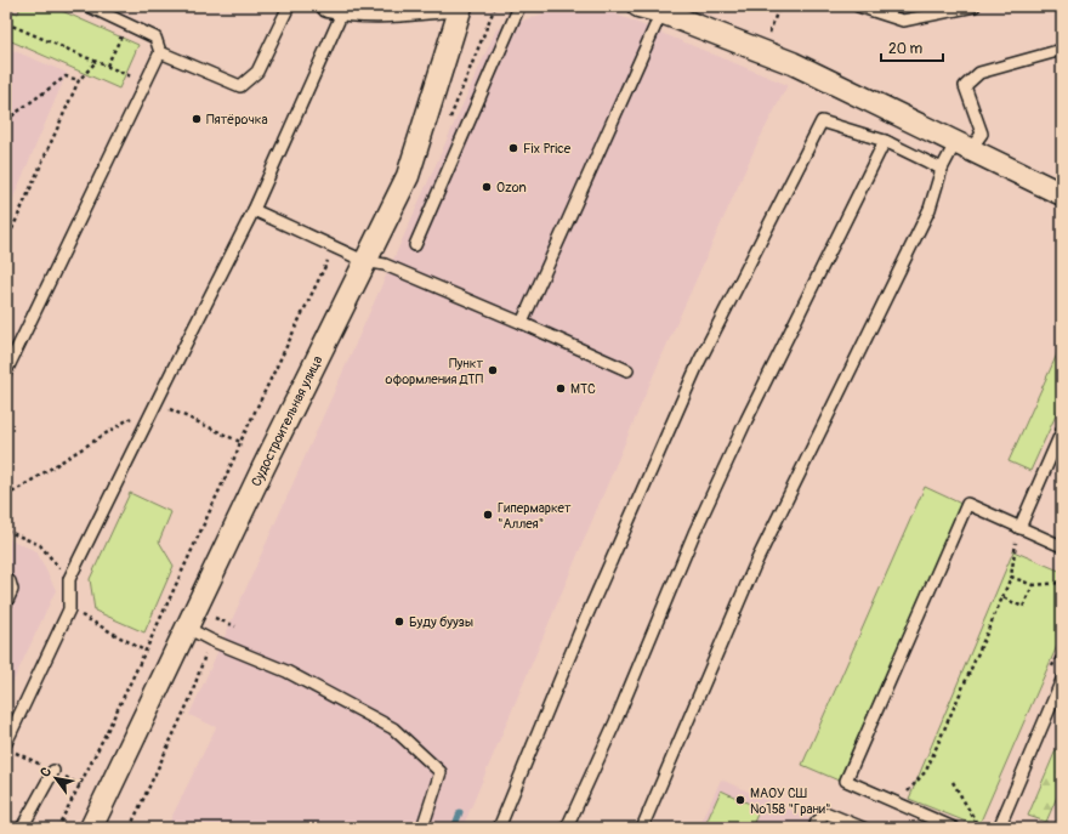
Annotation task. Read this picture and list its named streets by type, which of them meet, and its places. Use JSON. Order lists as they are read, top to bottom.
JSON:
{
  "streets": {
    "street": ["Судостроительная улица"]
  },
  "places": [
    "Пятёрочка",
    "Fix Price",
    "Ozon",
    "Пункт оформления ДТП",
    "МТС",
    "Гипермаркет \"Аллея\"",
    "Буду буузы",
    "МАОУ СШ №158 \"Грани\""
  ],
  "scale_bar": "20 m",
  "north": "top left"
}
